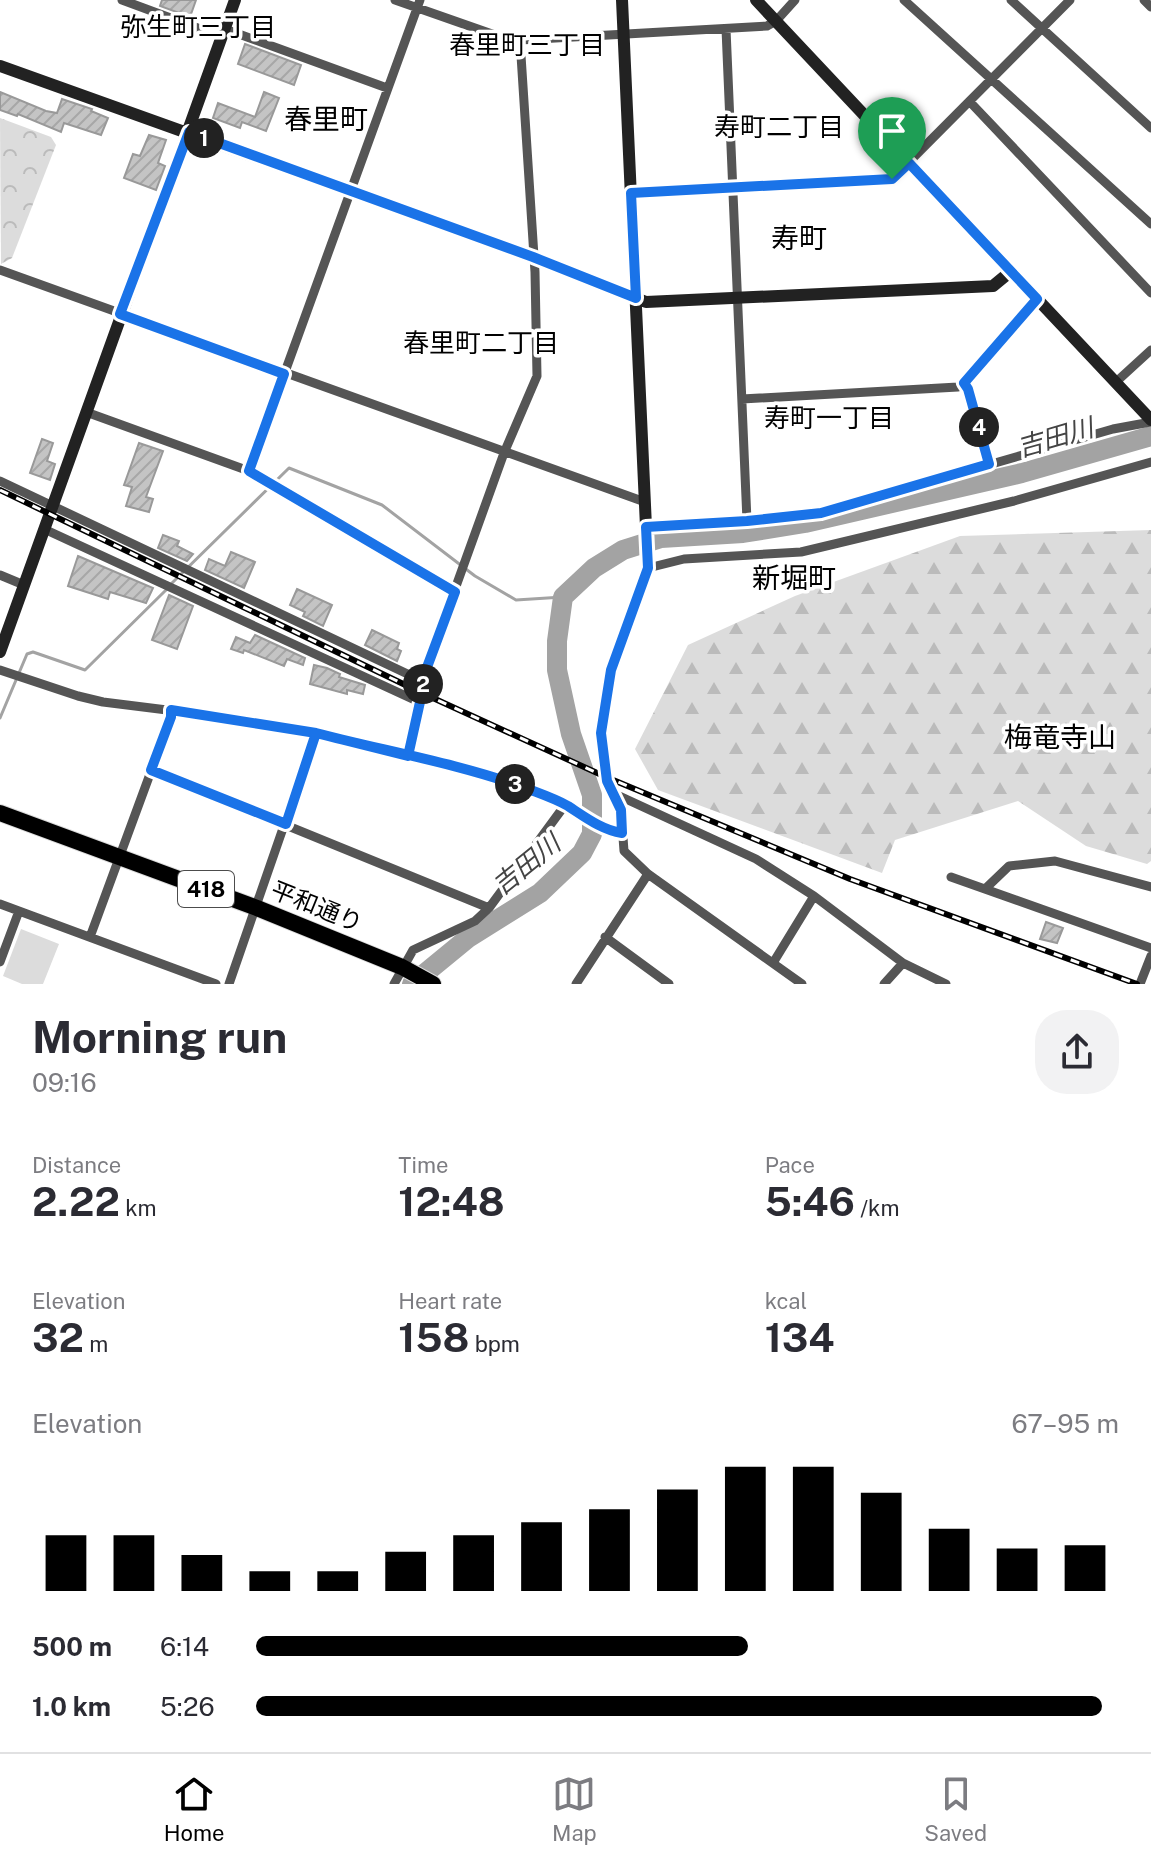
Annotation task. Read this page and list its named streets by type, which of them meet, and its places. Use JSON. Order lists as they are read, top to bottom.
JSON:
{
  "streets": {
    "highway": ["418", "平和通り"]
  },
  "districts": [
    "弥生町三丁目",
    "春里町三丁目",
    "春里町",
    "寿町二丁目",
    "寿町",
    "春里町二丁目",
    "寿町一丁目",
    "新堀町",
    "梅竜寺山"
  ],
  "water": ["吉田川"],
  "page": {
    "pins": [
      "1",
      "4",
      "2",
      "3"
    ],
    "heading": ["Morning run", "09:16"],
    "stats": [
      ["Distance", "2.22 km"],
      ["Time", "12:48"],
      ["Pace", "5:46 /km"],
      ["Elevation", "32 m"],
      ["Heart rate", "158 bpm"],
      ["kcal", "134"]
    ],
    "chart": ["Elevation", "67–95 m"],
    "list": [
      {
        "name": "500 m",
        "note": "6:14"
      },
      {
        "name": "1.0 km",
        "note": "5:26"
      }
    ],
    "tabs": ["Home", "Map", "Saved"]
  }
}
